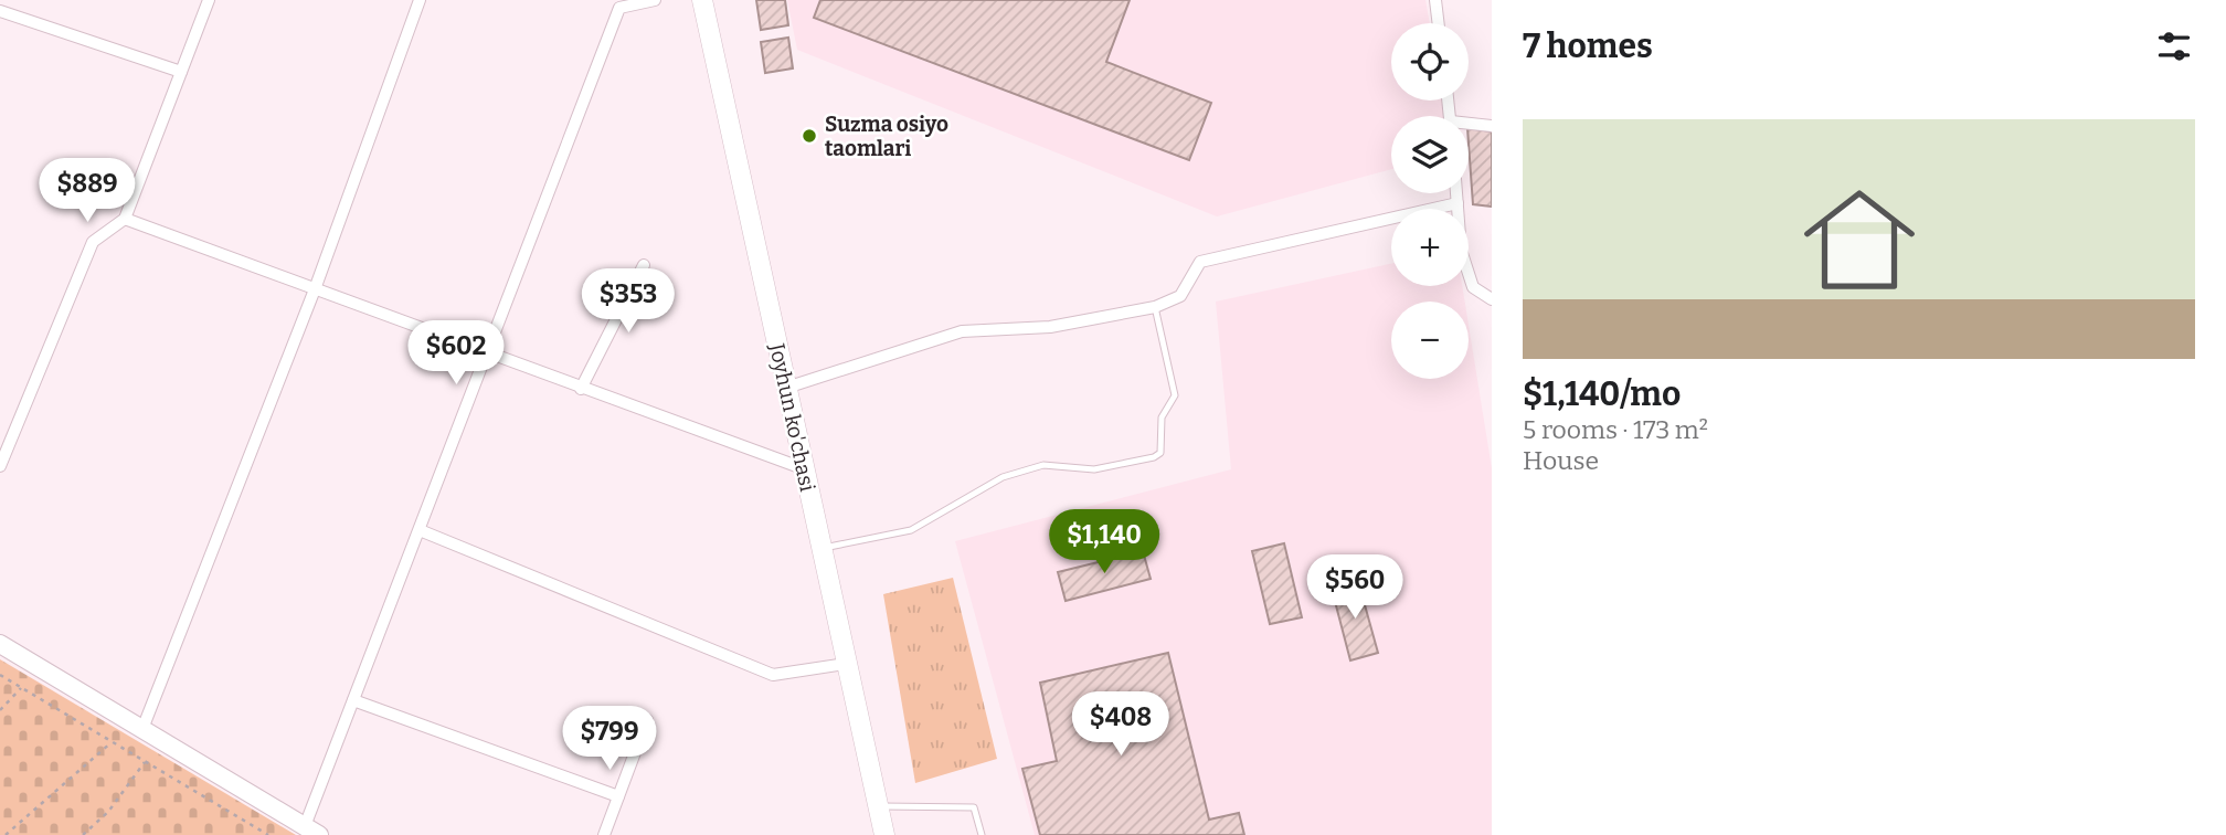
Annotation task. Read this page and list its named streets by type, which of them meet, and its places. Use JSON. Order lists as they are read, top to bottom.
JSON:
{
  "streets": {
    "main road": ["Joyhun ko'chasi"]
  },
  "places": ["Suzma osiyo taomlari"],
  "page": {
    "heading": "7 homes",
    "map_buttons": ["+", "−"],
    "list": [
      {
        "name": "$1,140/mo",
        "note": "5 rooms · 173 m² · House"
      }
    ],
    "price": [
      "$889",
      "$353",
      "$602",
      "$1,140",
      "$560",
      "$408",
      "$799"
    ]
  }
}
